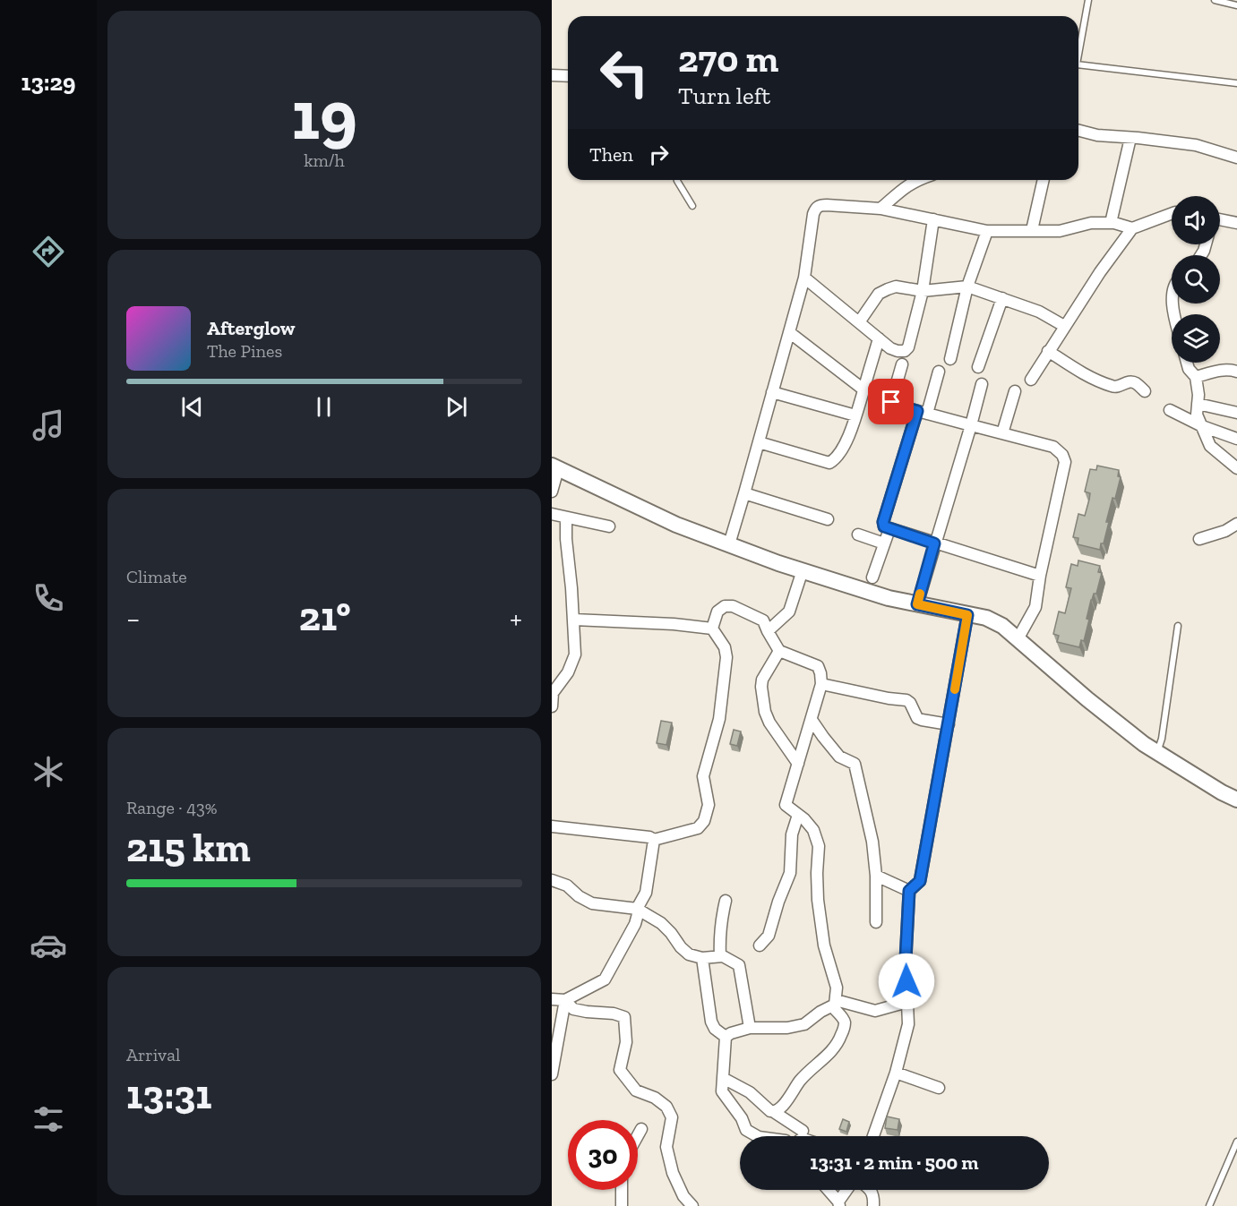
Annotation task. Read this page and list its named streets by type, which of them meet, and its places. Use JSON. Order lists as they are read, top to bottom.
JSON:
{
  "page": {
    "tabs": "13:29",
    "tile": [
      ["19", "km/h"],
      "Climate",
      ["Range · 43%", "215 km"],
      ["Arrival", "13:31"]
    ],
    "turn": ["270 m", "Turn left"],
    "then": "Then",
    "song": ["Afterglow", "The Pines"],
    "heat": ["−", "21°", "+"],
    "limit": "30",
    "trip": "13:31 · 2 min · 500 m"
  }
}
